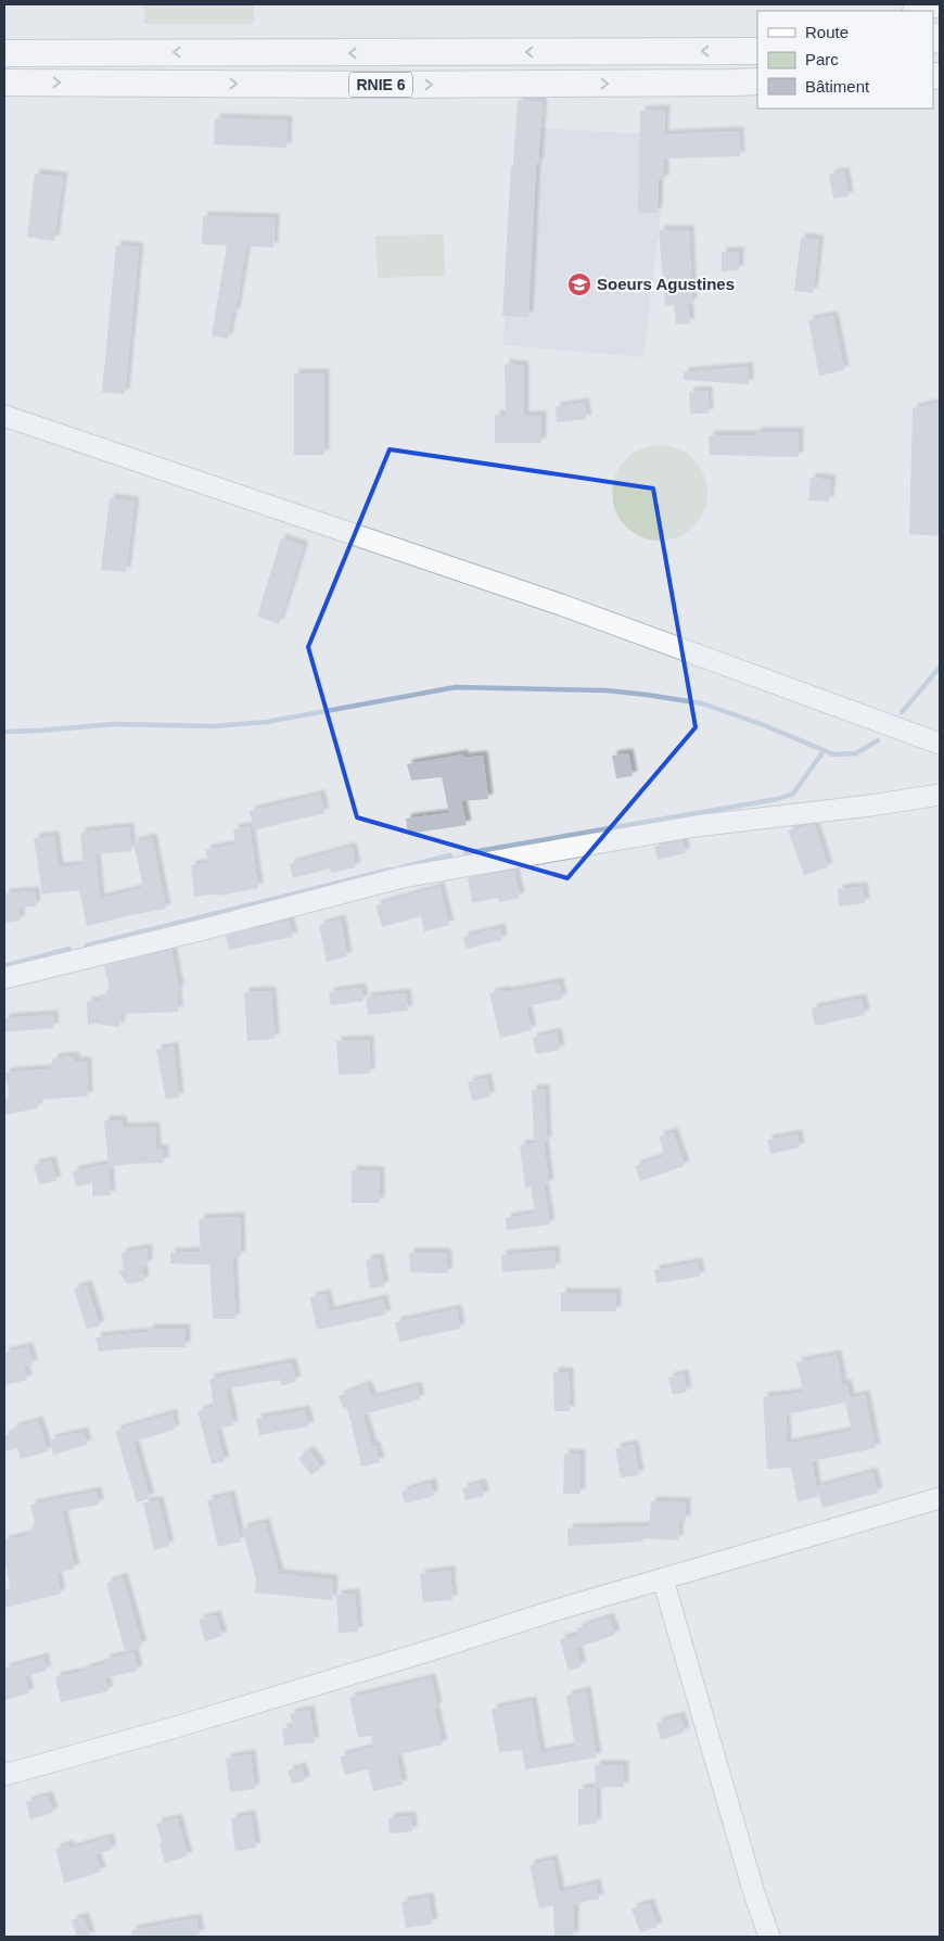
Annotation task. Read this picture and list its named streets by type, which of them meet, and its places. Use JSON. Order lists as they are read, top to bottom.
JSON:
{
  "streets": {
    "main road": ["RNIE 6"]
  },
  "places": {
    "school or university": ["Soeurs Agustines"]
  },
  "legend": ["Route", "Parc", "Bâtiment"]
}
